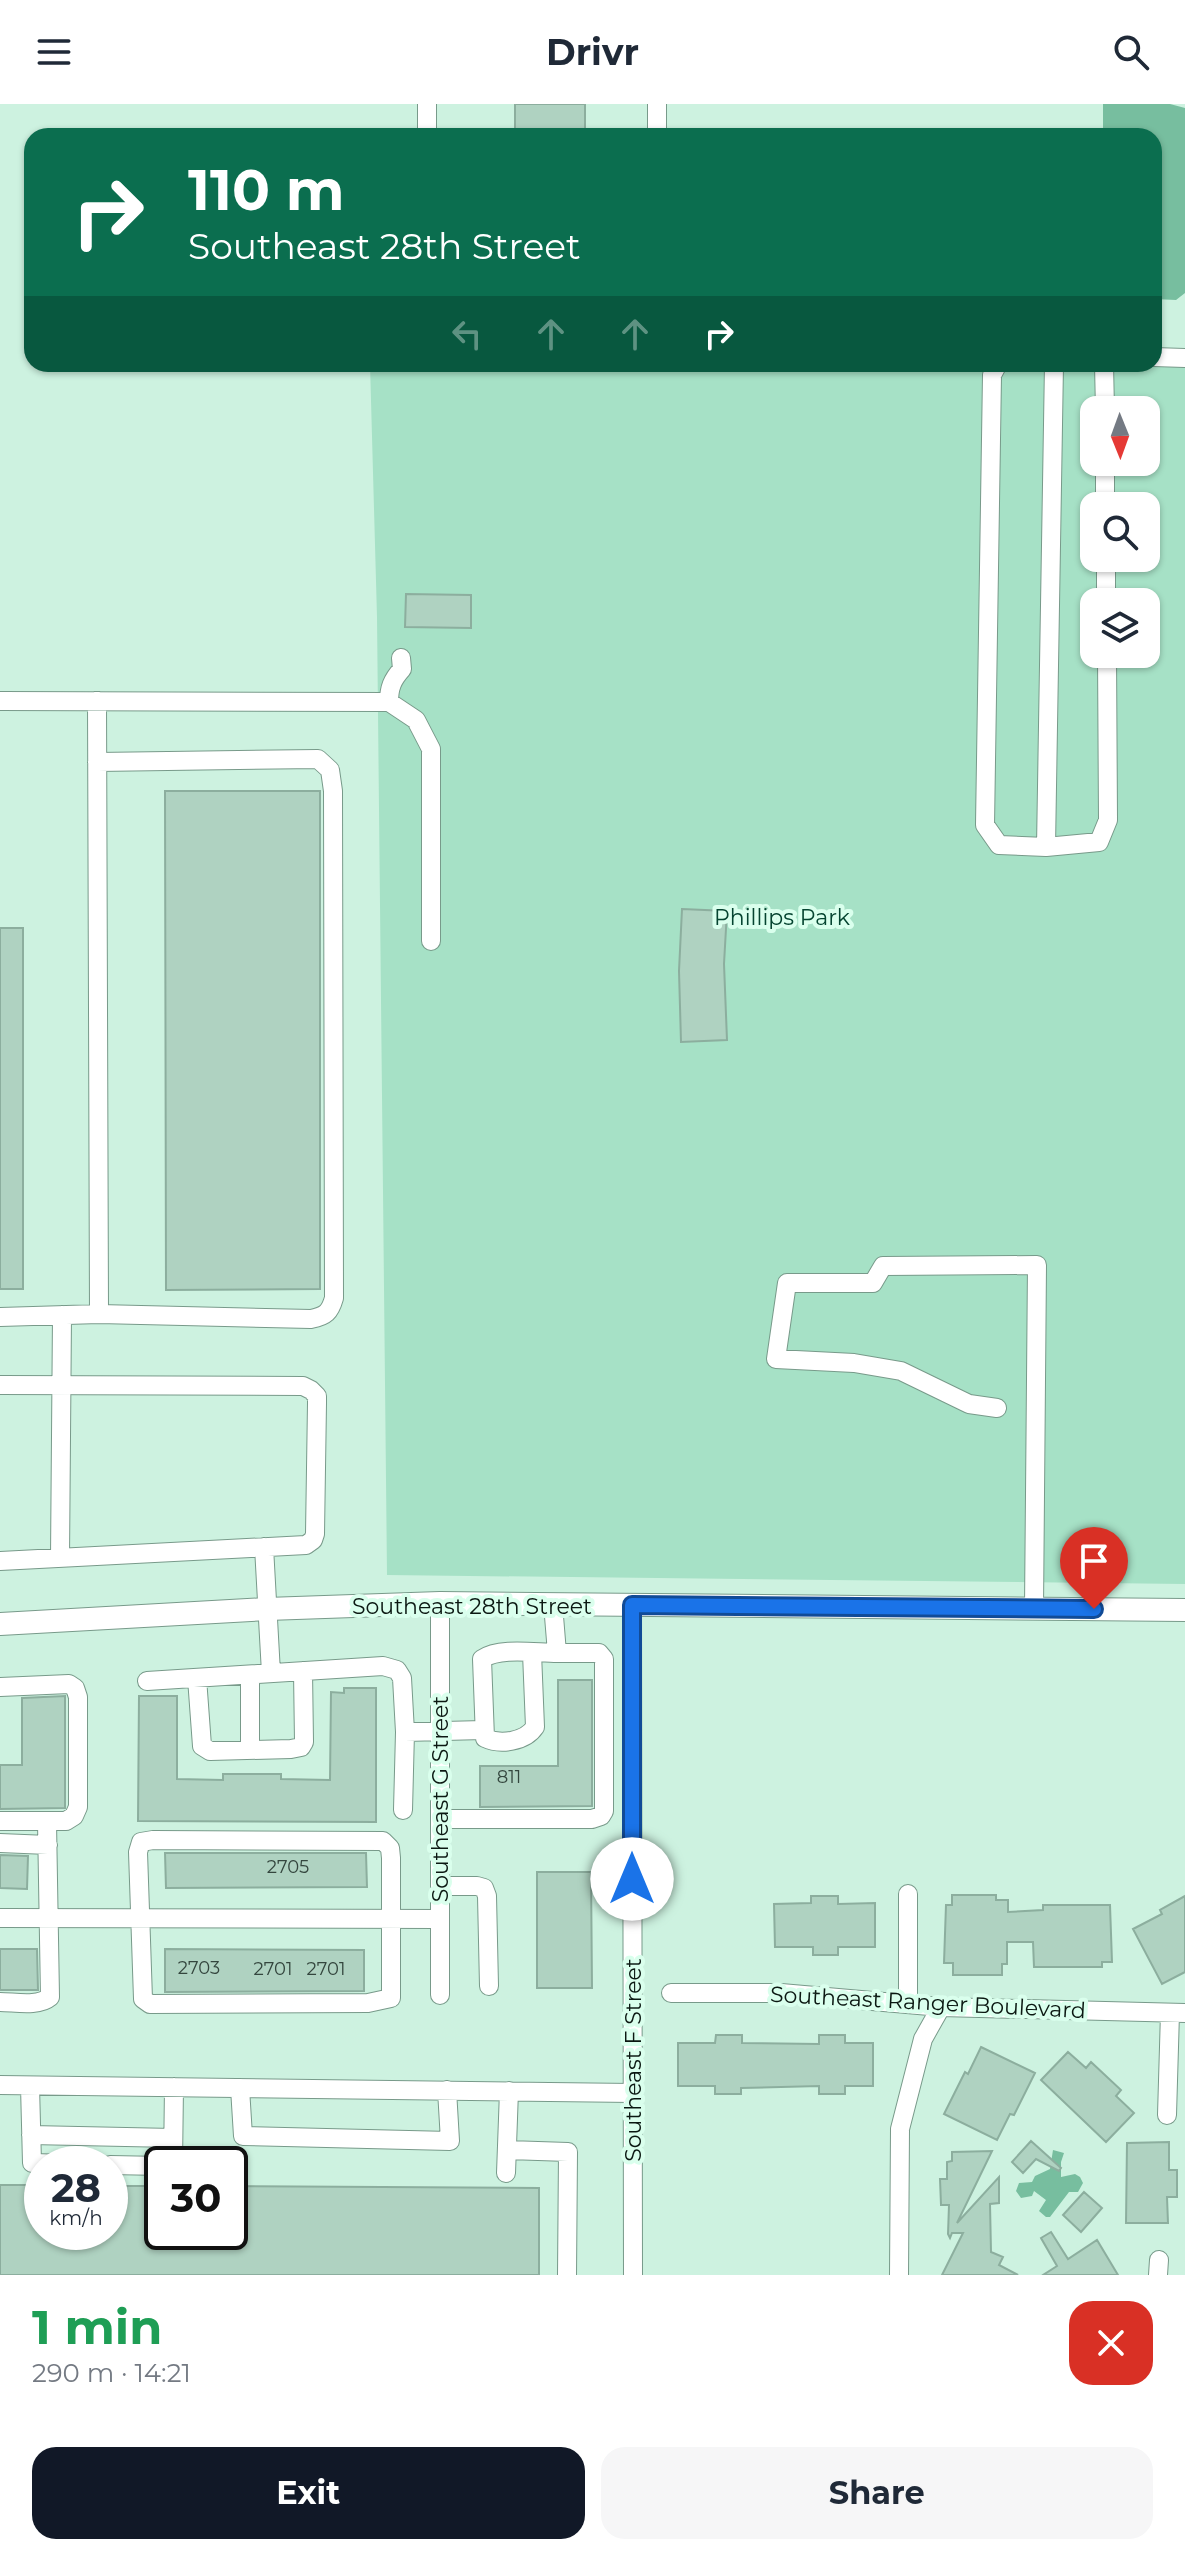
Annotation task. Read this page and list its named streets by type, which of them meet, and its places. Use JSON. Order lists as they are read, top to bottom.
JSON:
{
  "streets": {
    "main road": ["Southeast 28th Street"],
    "street": ["Southeast G Street", "Southeast Ranger Boulevard", "Southeast F Street"]
  },
  "crossings": [
    ["Southeast 28th Street", "Southeast G Street"],
    ["Southeast 28th Street", "Southeast F Street"]
  ],
  "parks": ["Phillips Park"],
  "house_numbers": [
    "811",
    "2705",
    "2703",
    "2701",
    "2701"
  ],
  "north": "bottom",
  "page": {
    "header": "Drivr",
    "turn": ["110 m", "Southeast 28th Street"],
    "speed": "28 km/h",
    "limit": "30",
    "heading": ["1 min", "290 m · 14:21"],
    "buttons": ["Exit", "Share"]
  }
}
